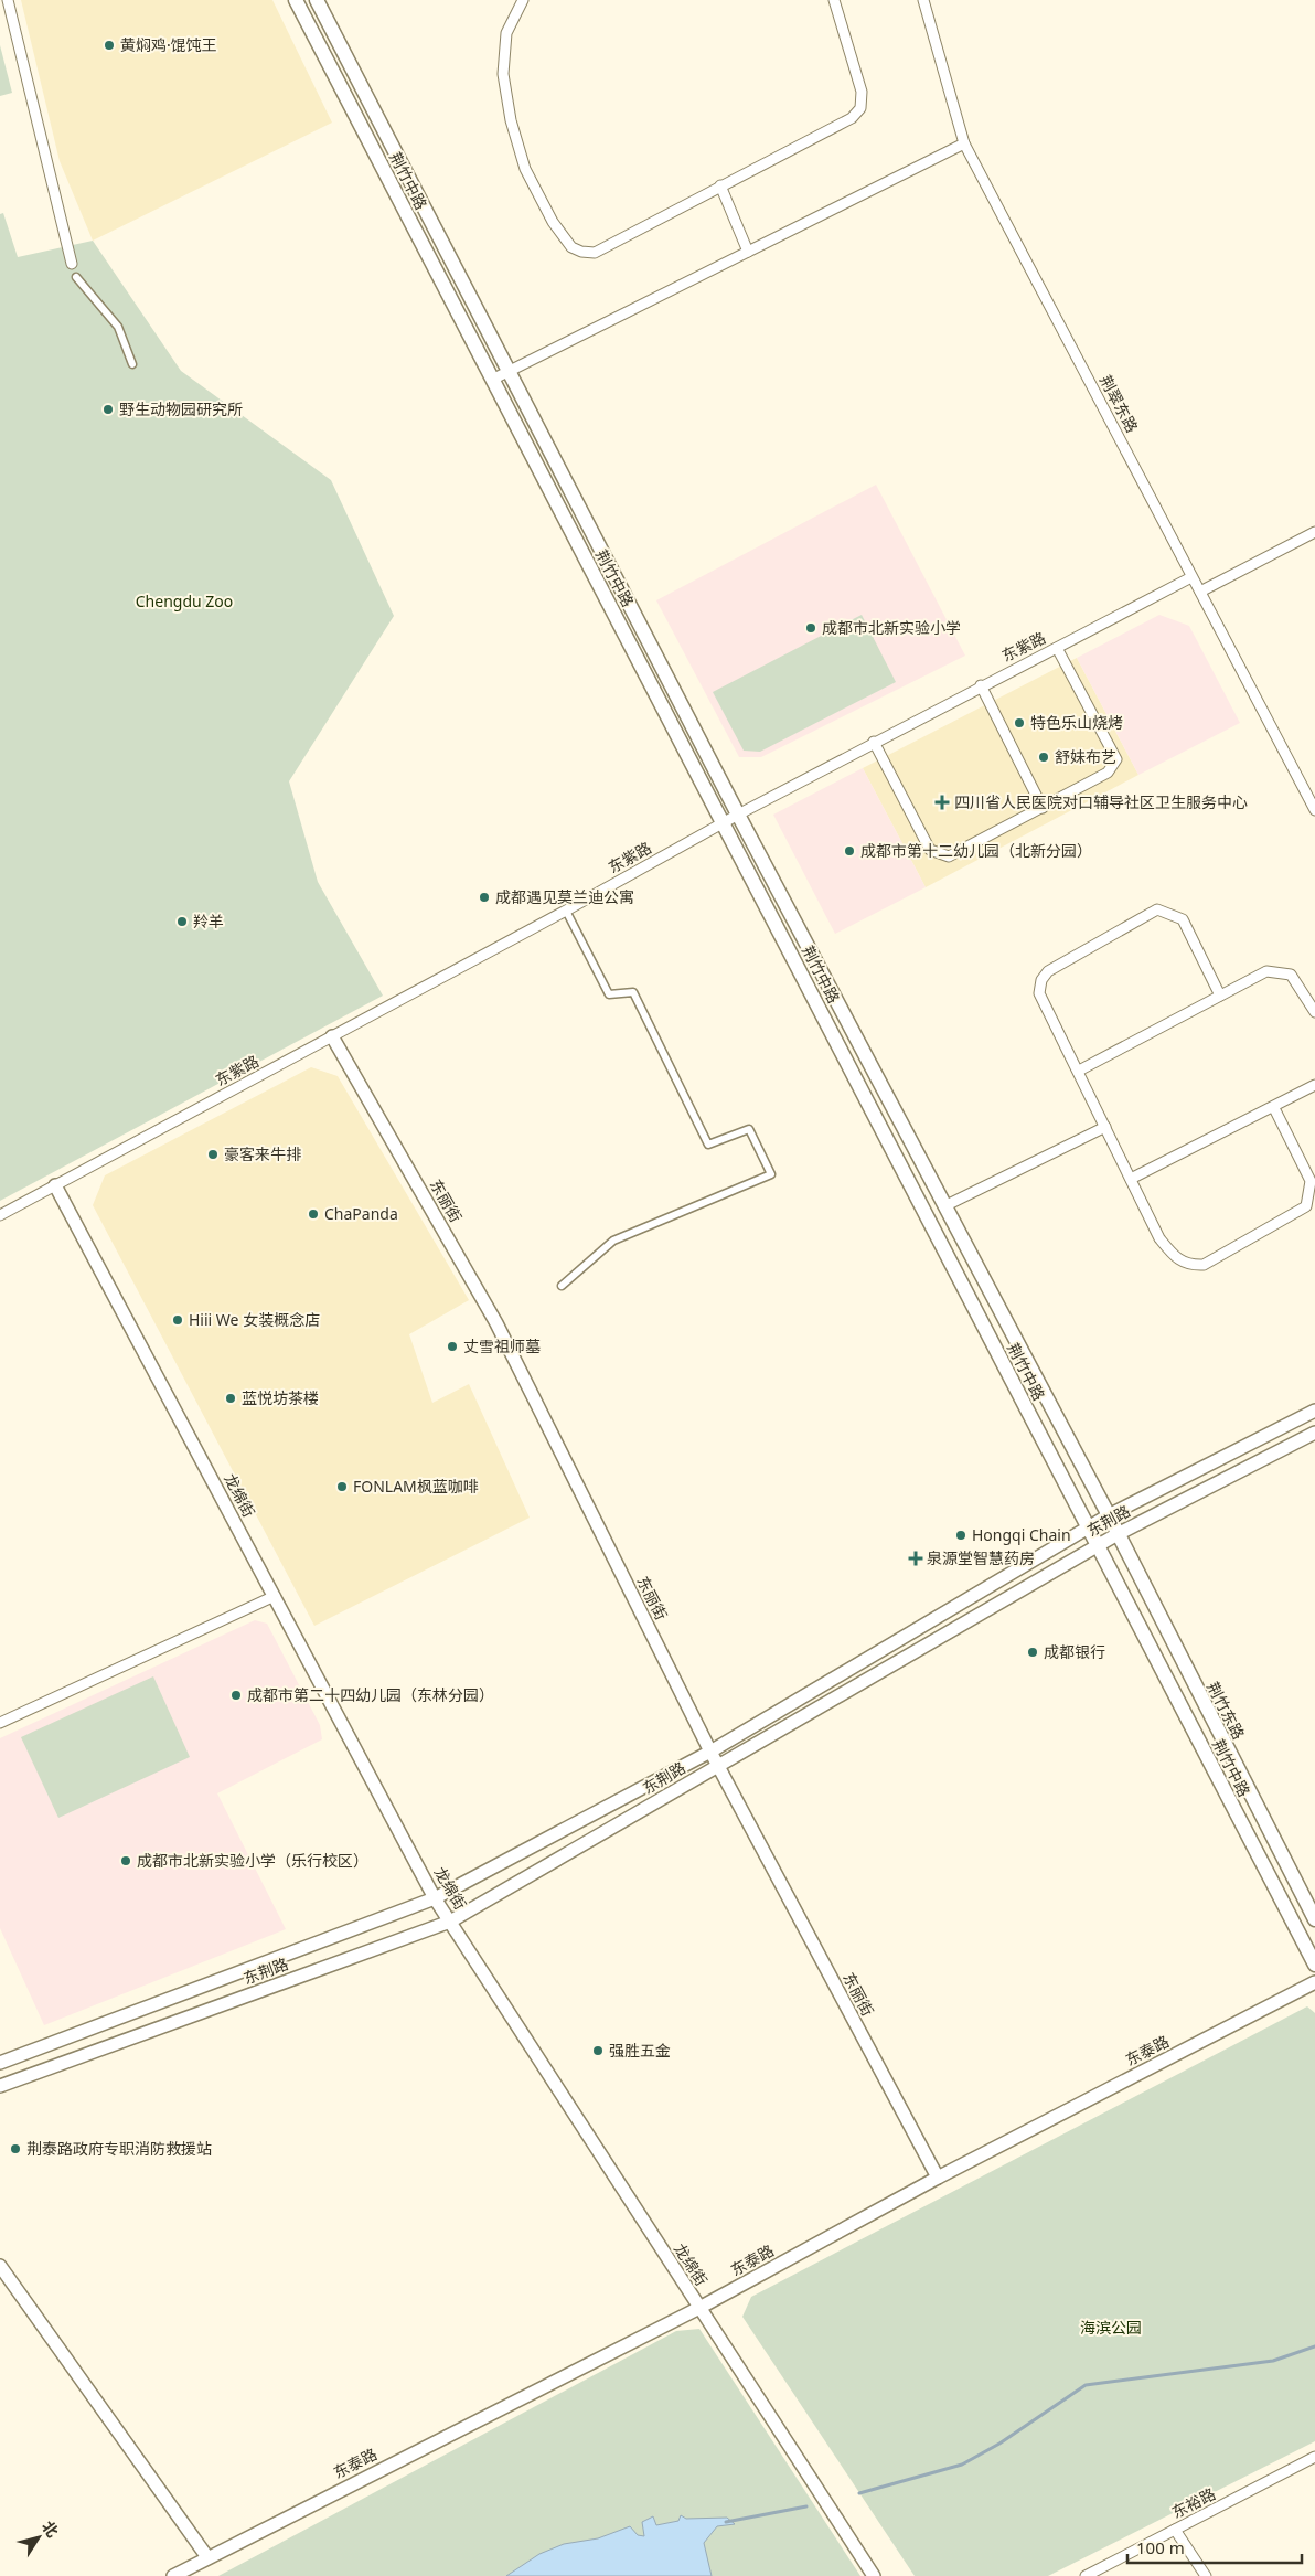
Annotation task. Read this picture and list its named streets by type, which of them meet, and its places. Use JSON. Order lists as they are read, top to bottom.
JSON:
{
  "streets": {
    "main road": ["荆竹中路", "荆竹东路"],
    "street": [
      "荆翠东路",
      "东紫路",
      "东丽街",
      "龙绵街",
      "东荆路",
      "东泰路",
      "东裕路"
    ]
  },
  "crossings": [
    ["荆竹中路", "东紫路"],
    ["荆竹中路", "东荆路"],
    ["荆竹中路", "荆竹东路"],
    ["荆翠东路", "东紫路"],
    ["东紫路", "东丽街"],
    ["东紫路", "龙绵街"],
    ["东丽街", "东荆路"],
    ["东丽街", "东泰路"],
    ["龙绵街", "东荆路"],
    ["龙绵街", "东泰路"],
    ["东荆路", "荆竹东路"]
  ],
  "parks": ["Chengdu Zoo", "海滨公园"],
  "places": {
    "other": [
      "黄焖鸡·馄饨王",
      "野生动物园研究所",
      "成都市北新实验小学",
      "特色乐山烧烤",
      "舒妹布艺",
      "成都市第十二幼儿园（北新分园）",
      "成都遇见莫兰迪公寓",
      "羚羊",
      "豪客来牛排",
      "ChaPanda",
      "Hiii We 女装概念店",
      "丈雪祖师墓",
      "蓝悦坊茶楼",
      "FONLAM枫蓝咖啡",
      "Hongqi Chain",
      "成都银行",
      "成都市第二十四幼儿园（东林分园）",
      "成都市北新实验小学（乐行校区）",
      "强胜五金",
      "荆泰路政府专职消防救援站"
    ],
    "health": ["四川省人民医院对口辅导社区卫生服务中心", "泉源堂智慧药房"]
  },
  "scale_bar": "100 m",
  "north": "top right"
}
